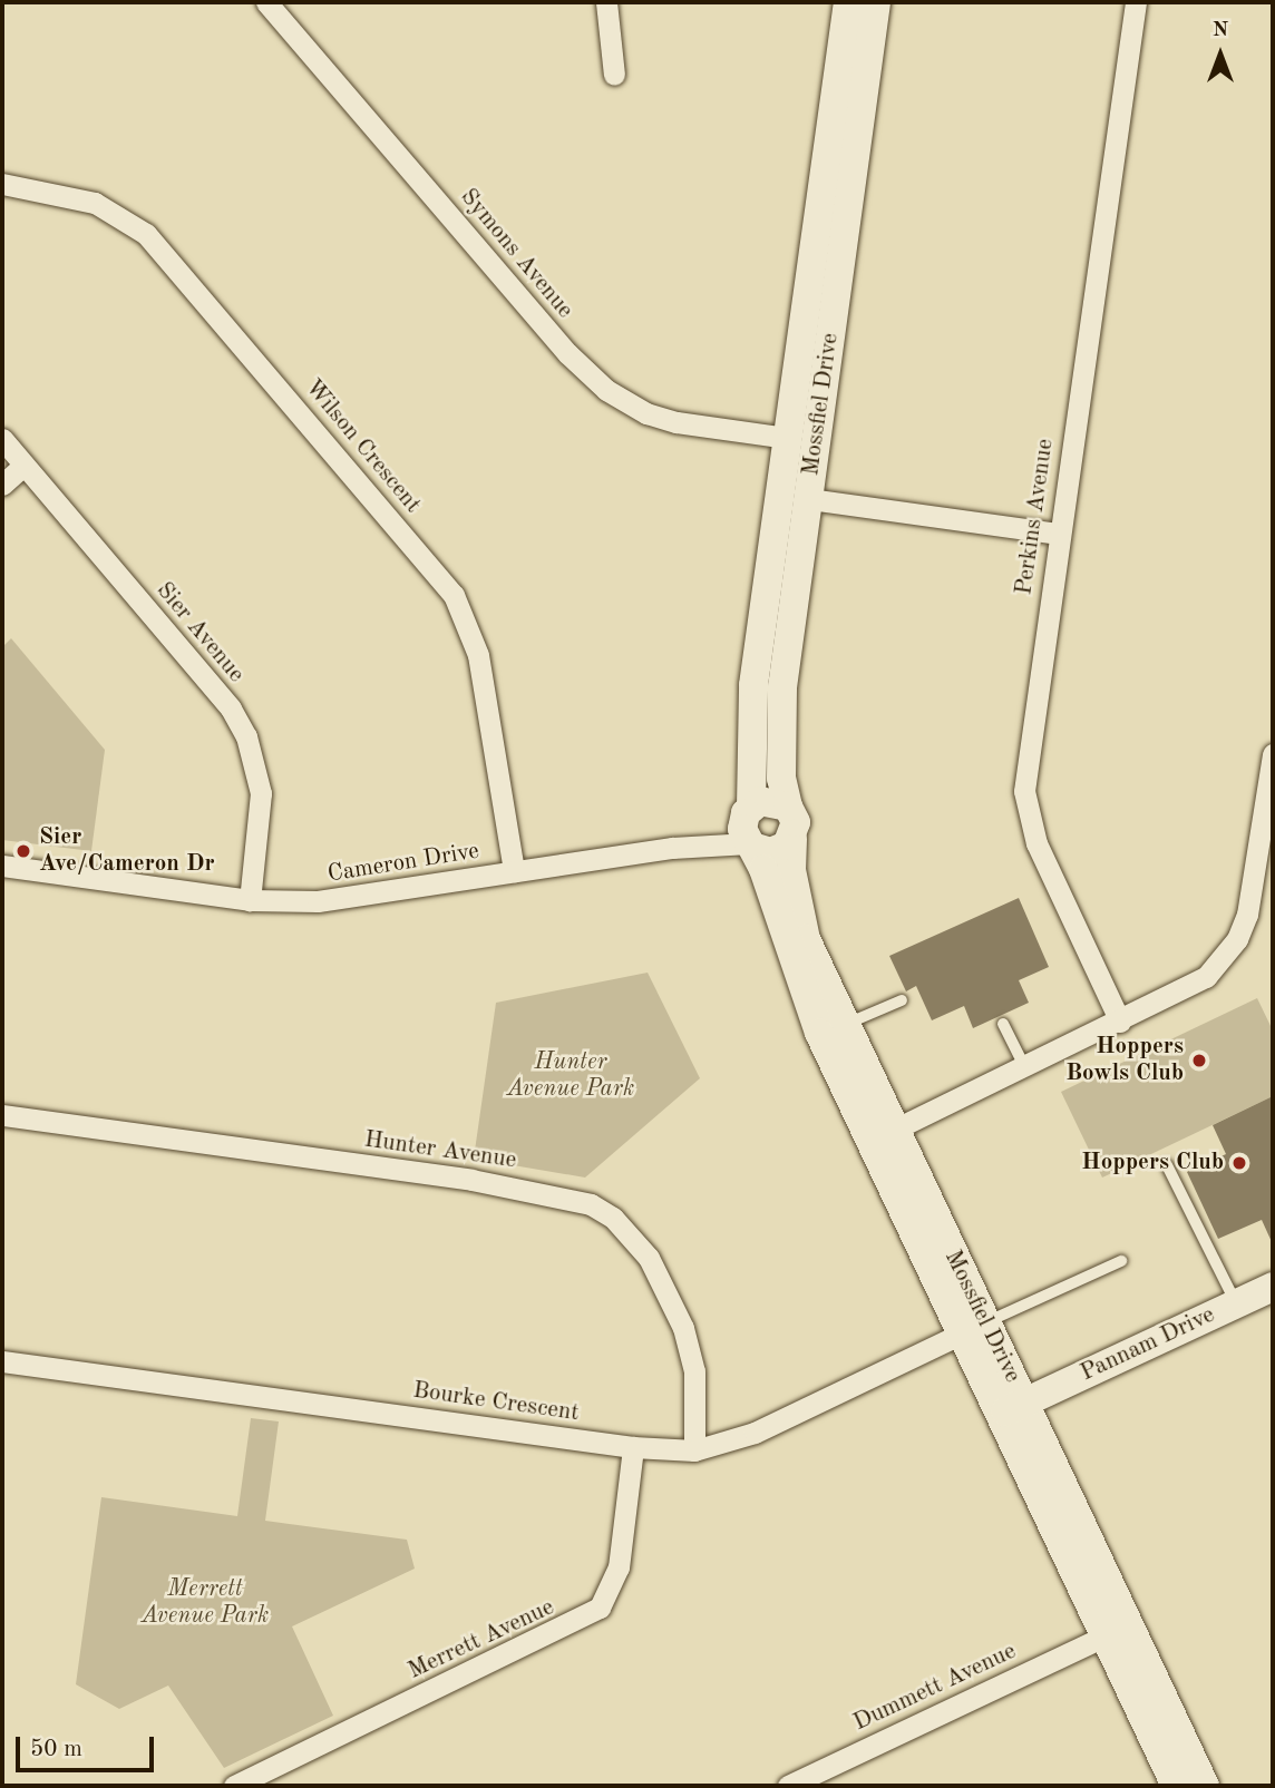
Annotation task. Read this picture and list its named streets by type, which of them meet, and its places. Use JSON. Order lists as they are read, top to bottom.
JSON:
{
  "streets": {
    "street": [
      "Symons Avenue",
      "Mossfiel Drive",
      "Wilson Crescent",
      "Perkins Avenue",
      "Sier Avenue",
      "Cameron Drive",
      "Hunter Avenue",
      "Pannam Drive",
      "Bourke Crescent",
      "Merrett Avenue",
      "Dummett Avenue"
    ]
  },
  "crossings": [
    ["Symons Avenue", "Mossfiel Drive"],
    ["Mossfiel Drive", "Cameron Drive"],
    ["Mossfiel Drive", "Pannam Drive"],
    ["Mossfiel Drive", "Bourke Crescent"],
    ["Mossfiel Drive", "Dummett Avenue"],
    ["Wilson Crescent", "Cameron Drive"],
    ["Sier Avenue", "Cameron Drive"],
    ["Hunter Avenue", "Bourke Crescent"],
    ["Bourke Crescent", "Merrett Avenue"]
  ],
  "parks": ["Hunter Avenue Park", "Merrett Avenue Park"],
  "places": ["Sier Ave/Cameron Dr", "Hoppers Bowls Club", "Hoppers Club"],
  "scale_bar": "50 m",
  "north": "top"
}
